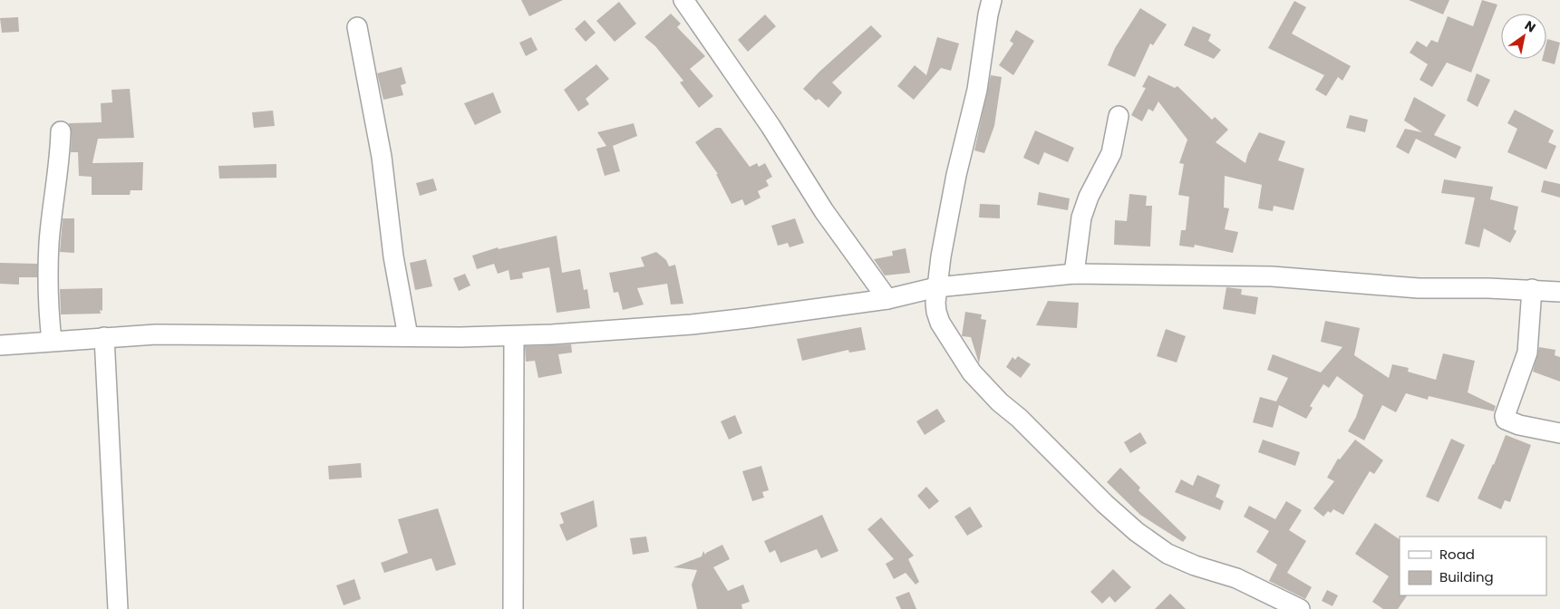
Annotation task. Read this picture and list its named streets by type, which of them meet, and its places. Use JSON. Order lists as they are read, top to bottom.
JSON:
{
  "legend": ["Road", "Building"],
  "north": "top right"
}
